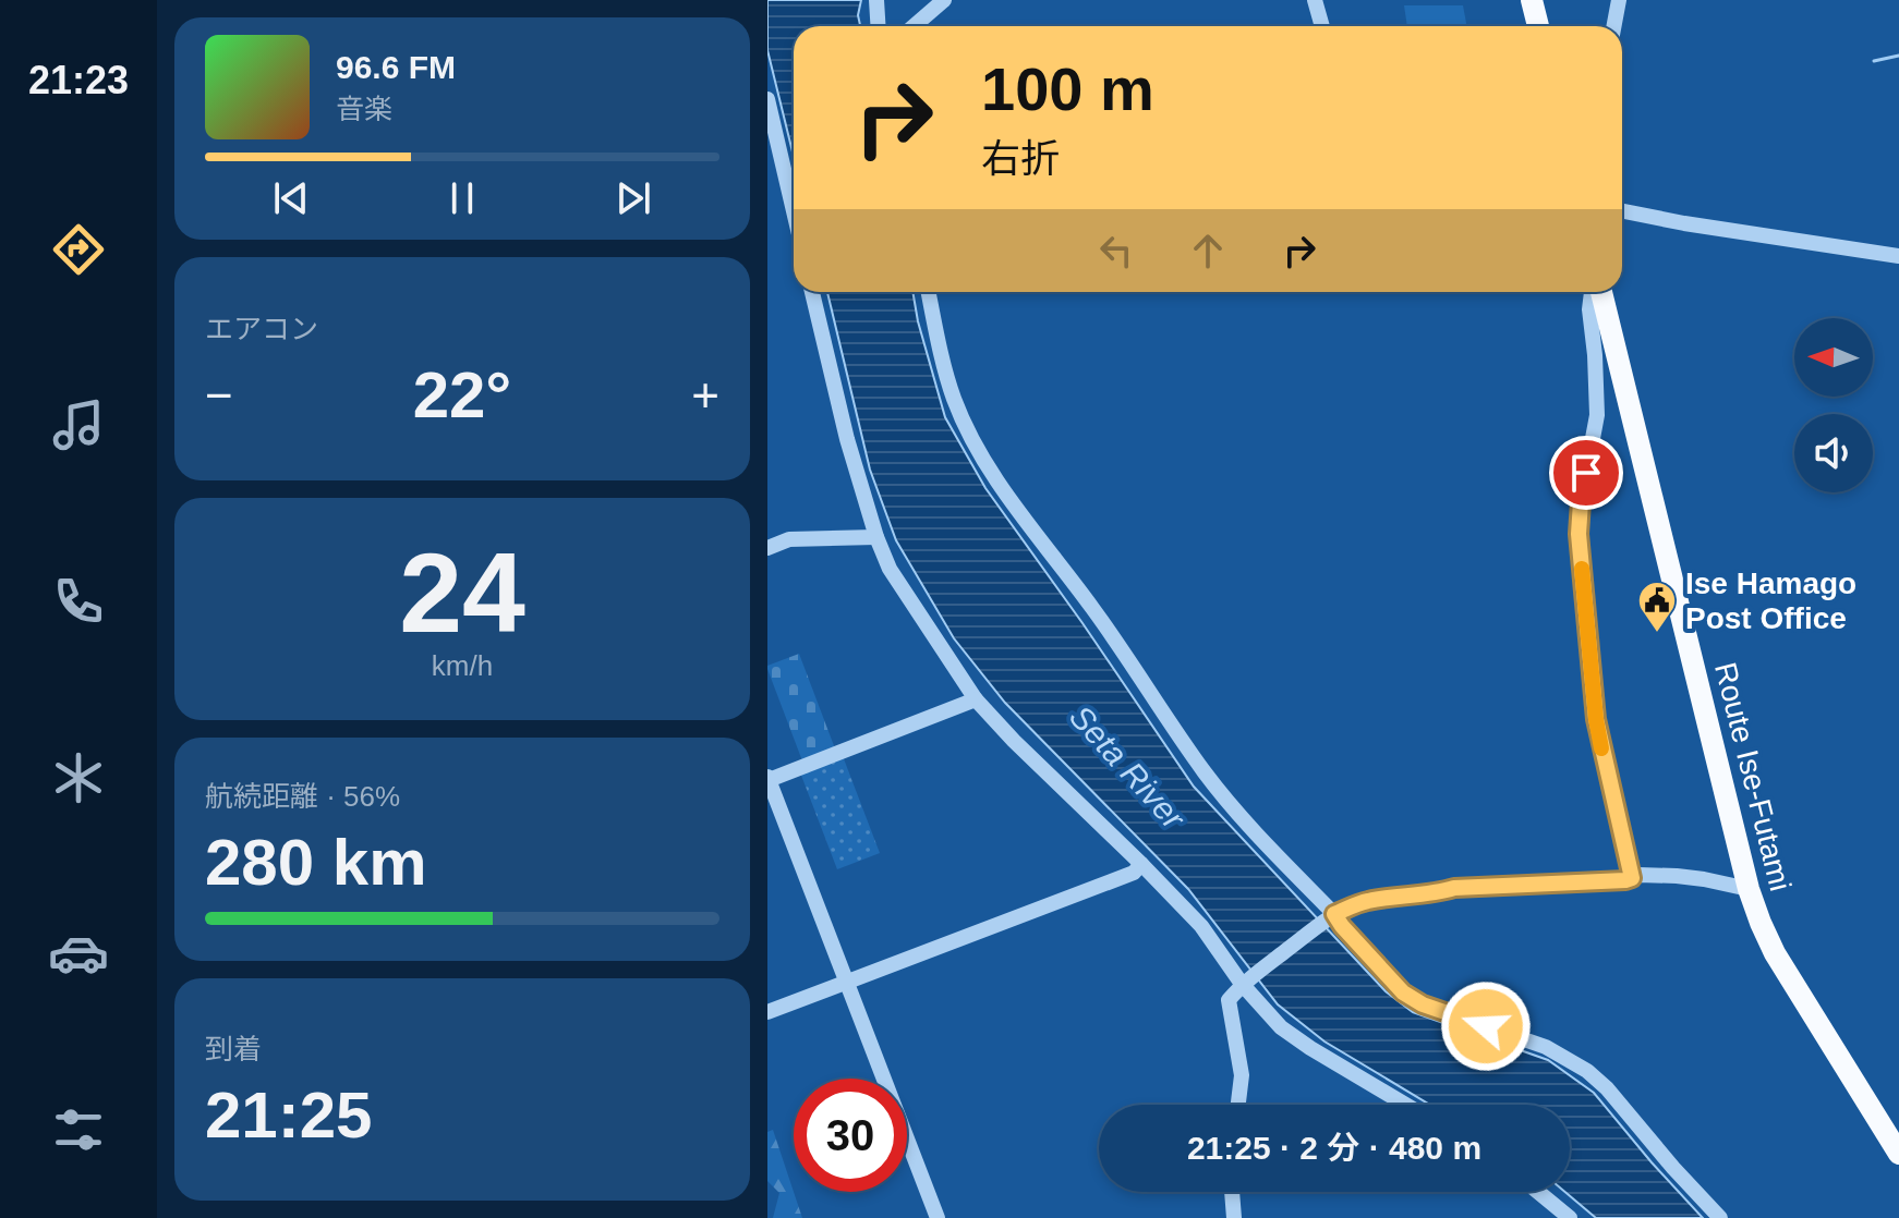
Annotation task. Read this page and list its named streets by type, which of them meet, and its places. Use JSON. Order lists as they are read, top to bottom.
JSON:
{
  "streets": {
    "main road": ["Route Ise-Futami"]
  },
  "water": ["Seta River"],
  "places": {
    "public building": ["Ise Hamago Post Office"]
  },
  "north": "left",
  "page": {
    "tabs": "21:23",
    "turn": ["100 m", "右折"],
    "song": ["96.6 FM", "音楽"],
    "tile": [
      "エアコン",
      ["24", "km/h"],
      ["航続距離 · 56%", "280 km"],
      ["到着", "21:25"]
    ],
    "heat": ["−", "22°", "+"],
    "limit": "30",
    "trip": "21:25 · 2 分 · 480 m"
  }
}
